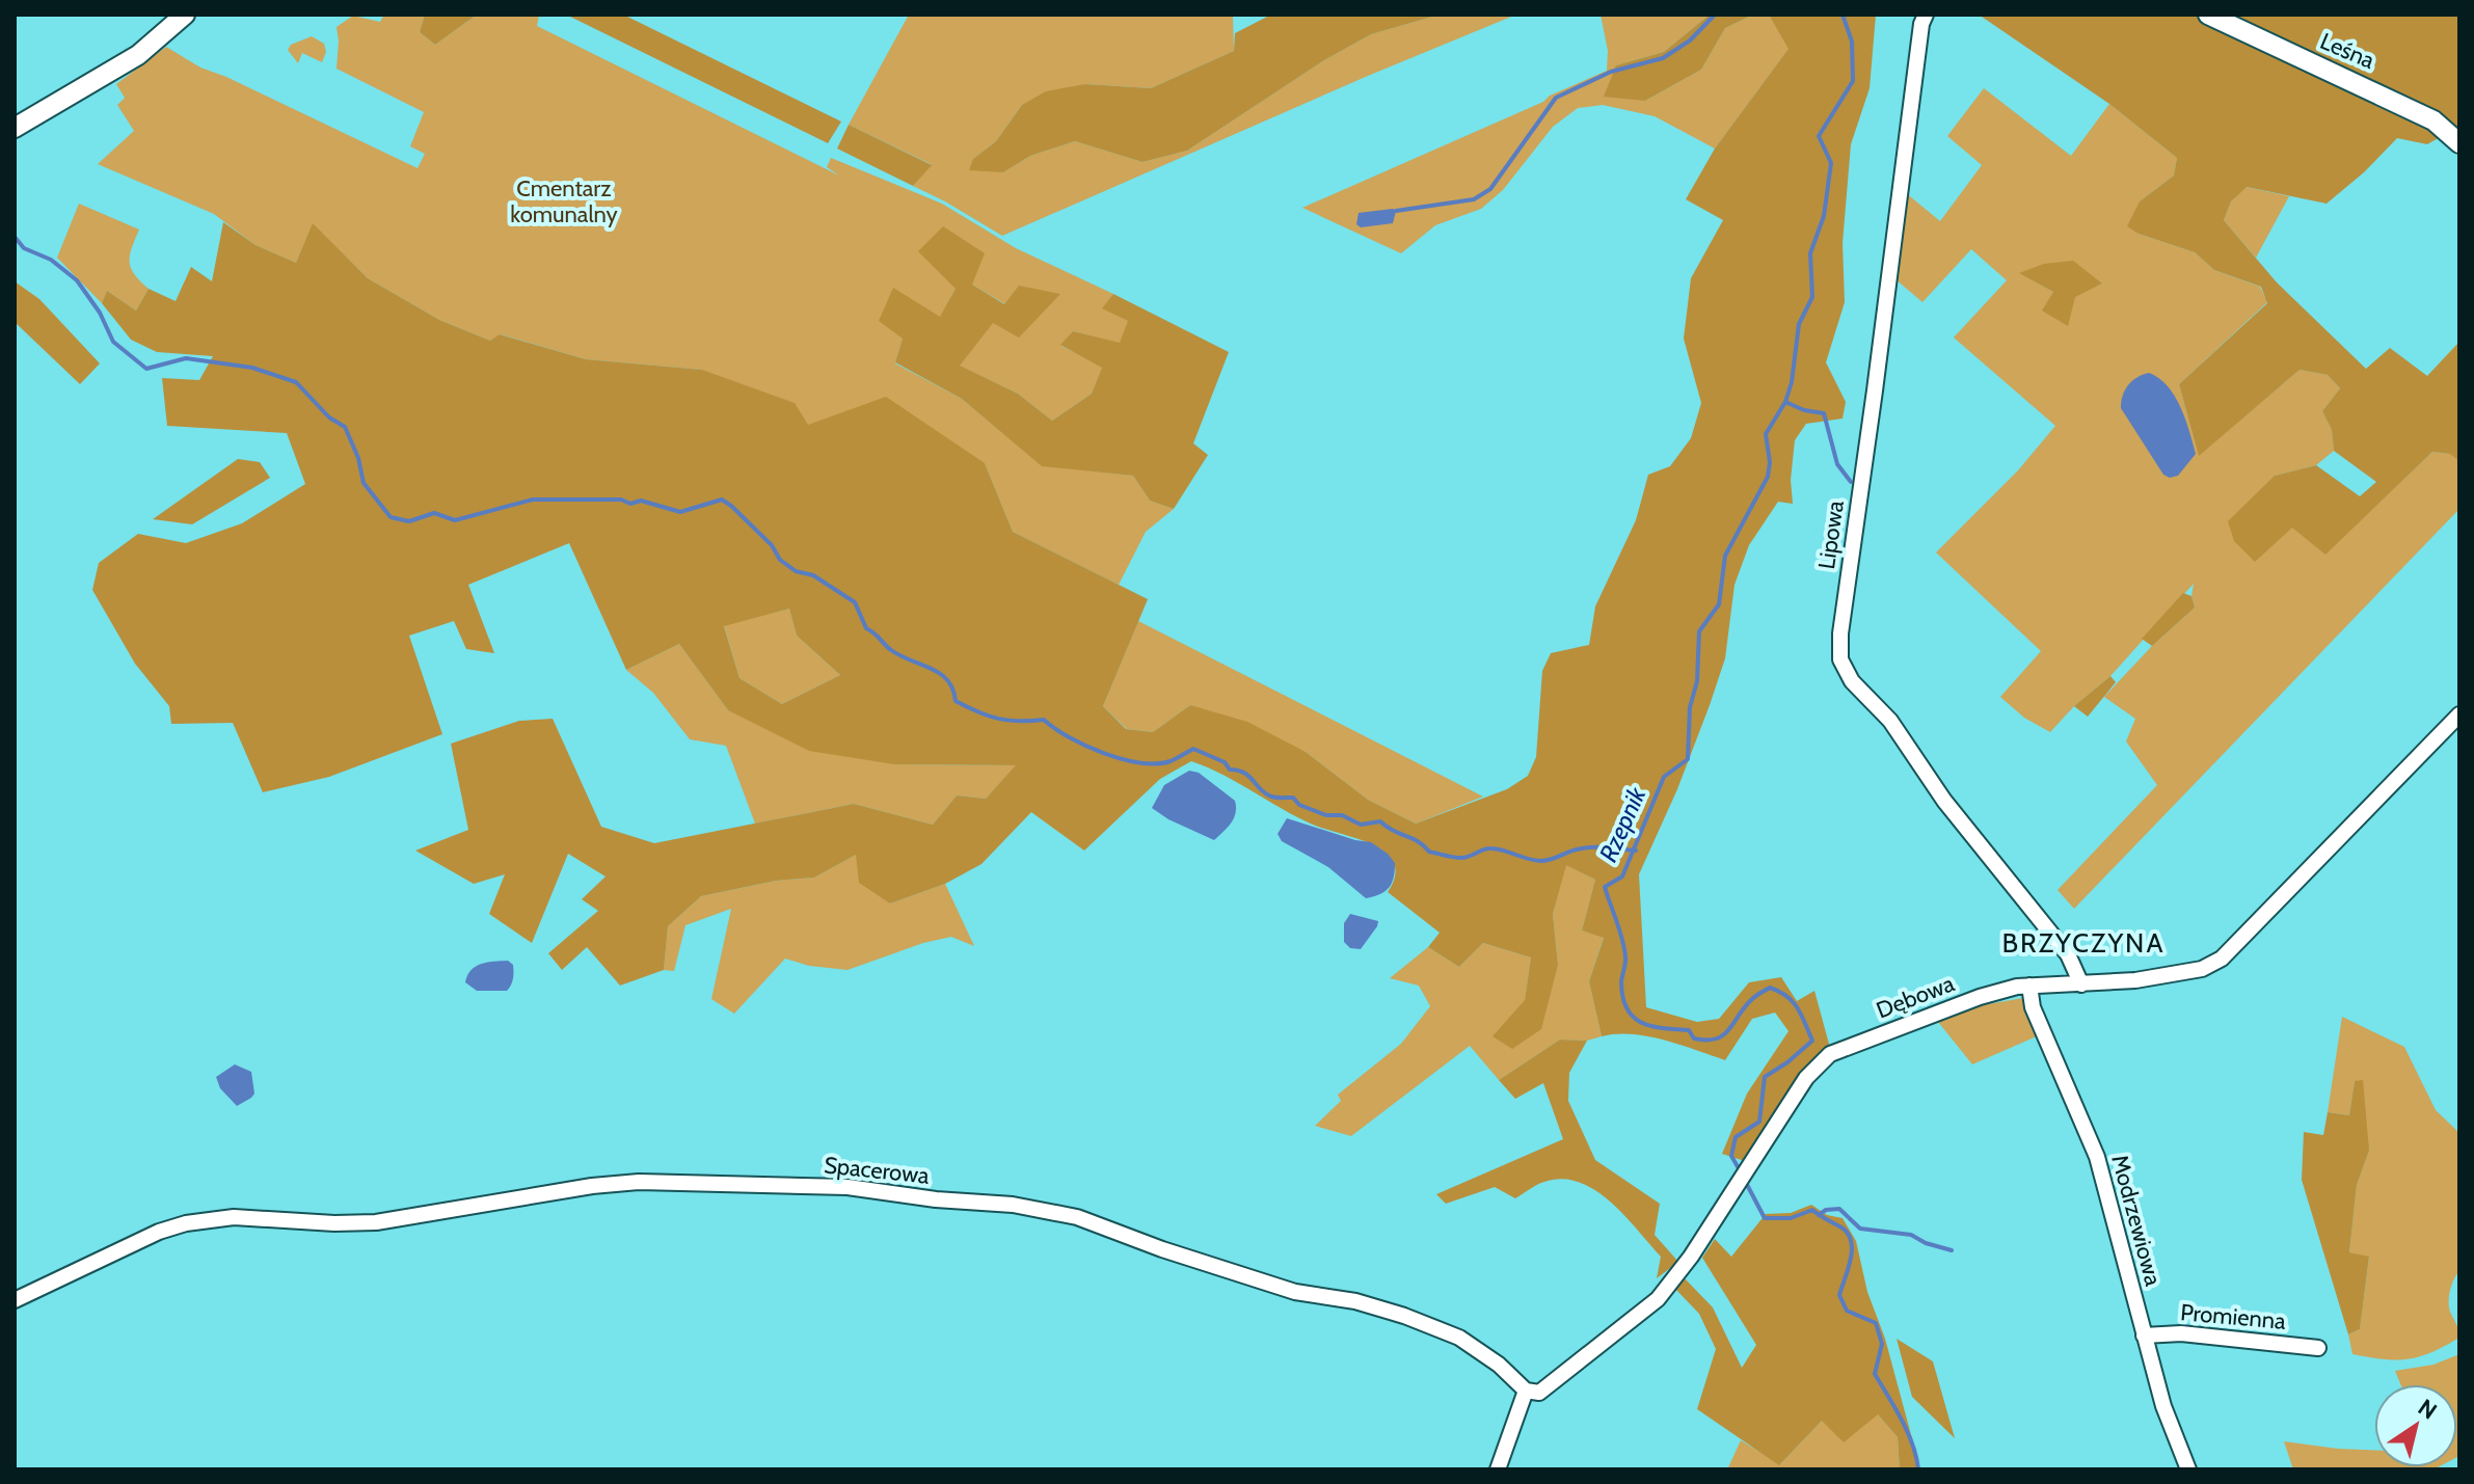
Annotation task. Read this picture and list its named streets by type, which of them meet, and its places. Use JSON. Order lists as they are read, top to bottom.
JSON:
{
  "streets": {
    "street": [
      "Leśna",
      "Lipowa",
      "Dębowa",
      "Spacerowa",
      "Modrzewiowa",
      "Promienna"
    ]
  },
  "crossings": [
    ["Lipowa", "Dębowa"],
    ["Dębowa", "Spacerowa"],
    ["Dębowa", "Modrzewiowa"],
    ["Modrzewiowa", "Promienna"]
  ],
  "districts": ["BRZYCZYNA"],
  "water": ["Rzepnik"],
  "parks": ["Cmentarz komunalny"],
  "north": "top right"
}
